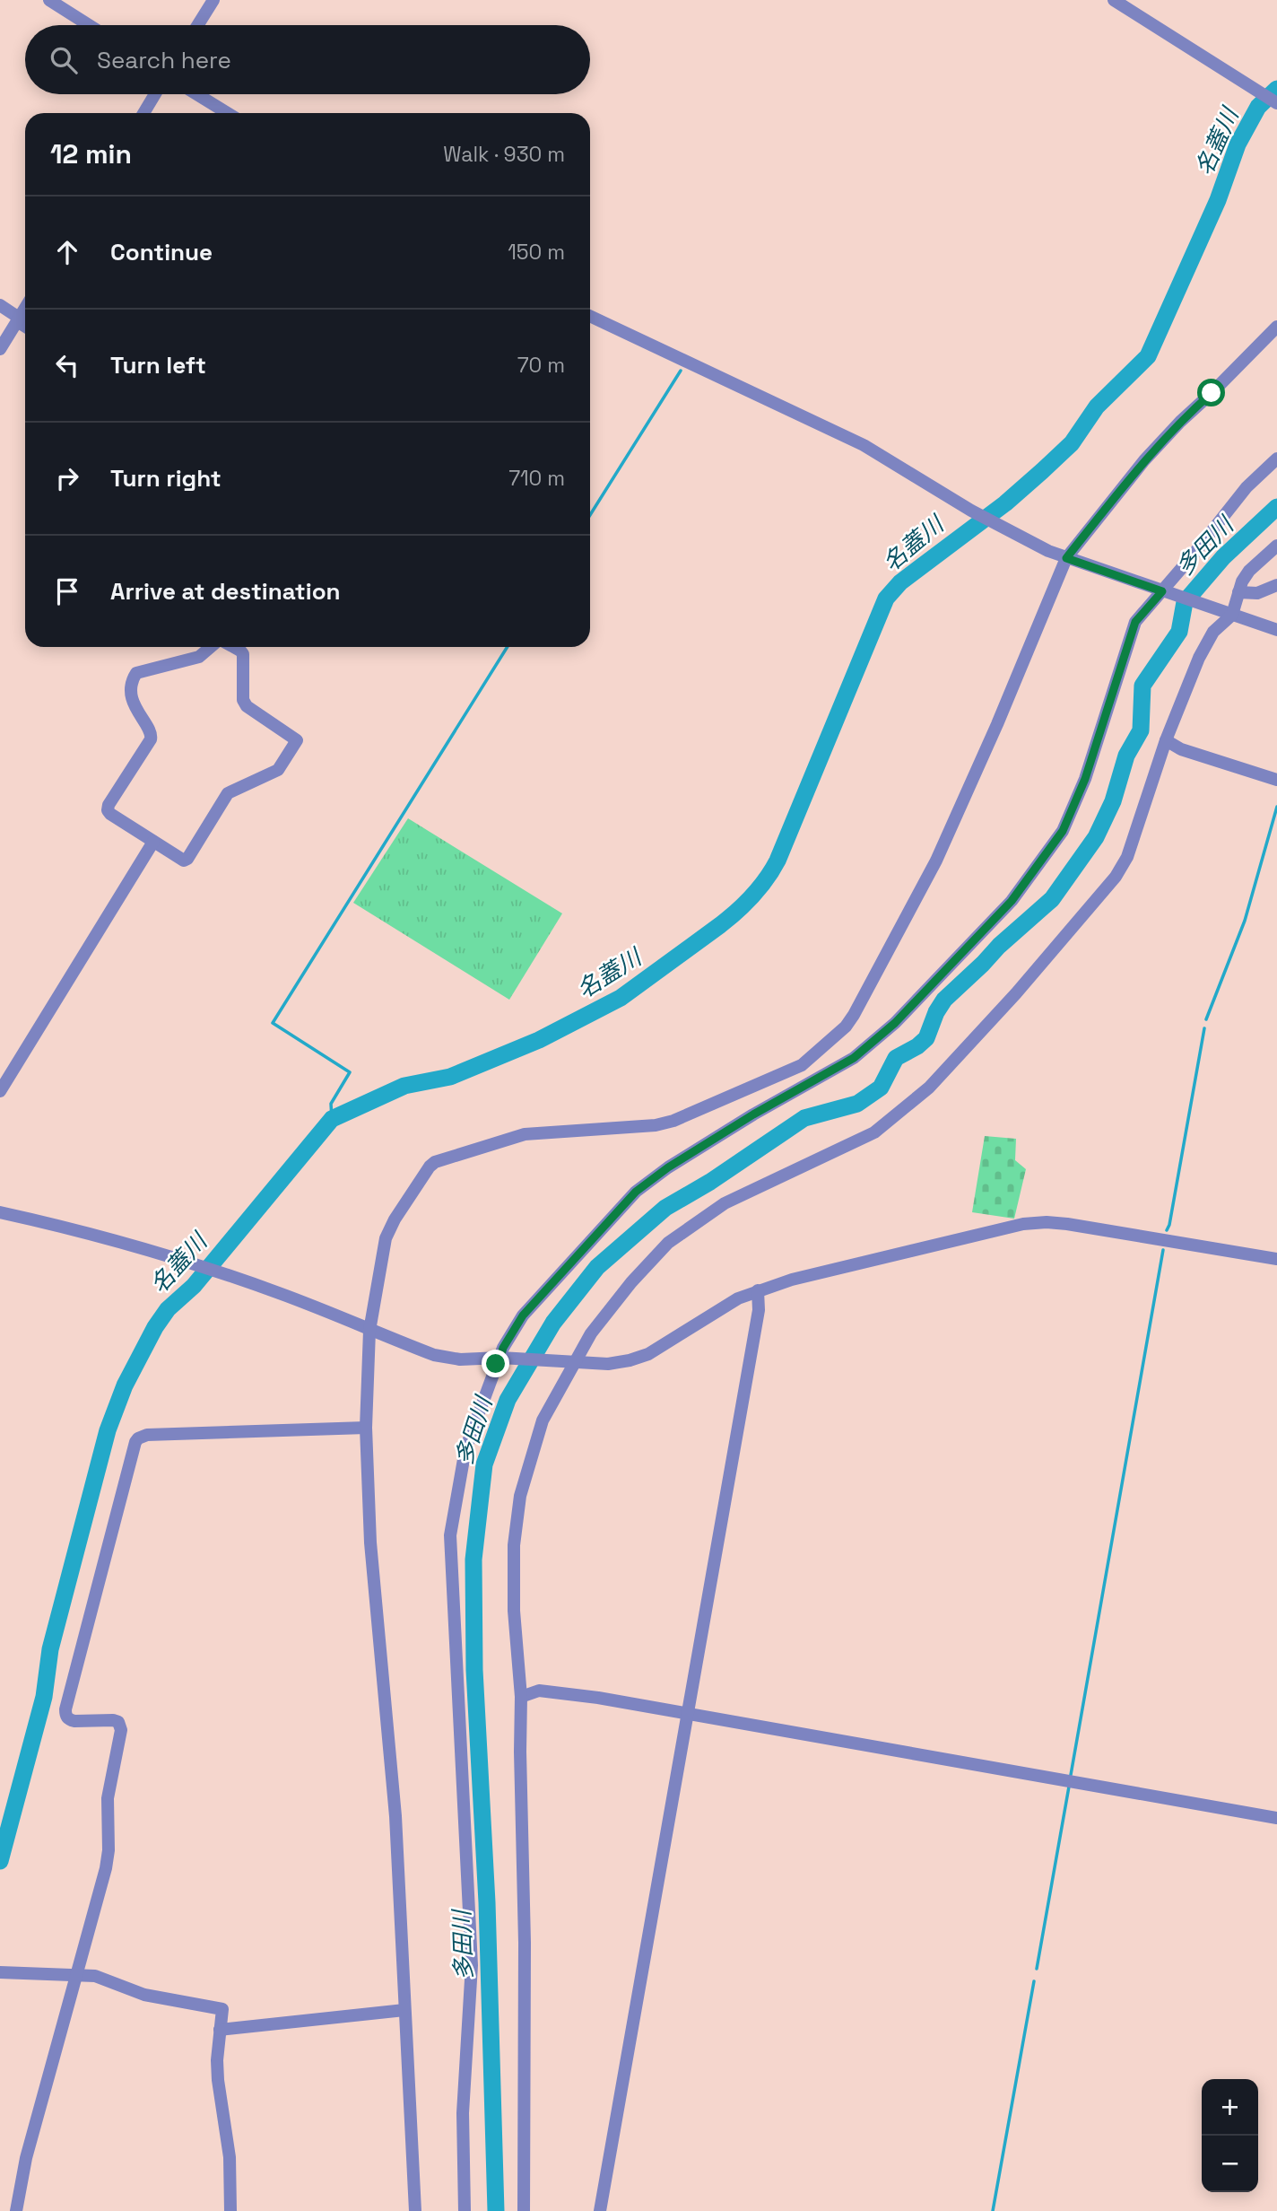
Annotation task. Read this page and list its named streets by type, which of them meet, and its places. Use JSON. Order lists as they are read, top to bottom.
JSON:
{
  "water": ["名蓋川", "多田川"],
  "page": {
    "search": "Search here",
    "heading": ["12 min", "Walk · 930 m"],
    "list": [
      ["Continue", "150 m"],
      ["Turn left", "70 m"],
      ["Turn right", "710 m"],
      "Arrive at destination"
    ],
    "map_buttons": ["+", "−"]
  }
}
